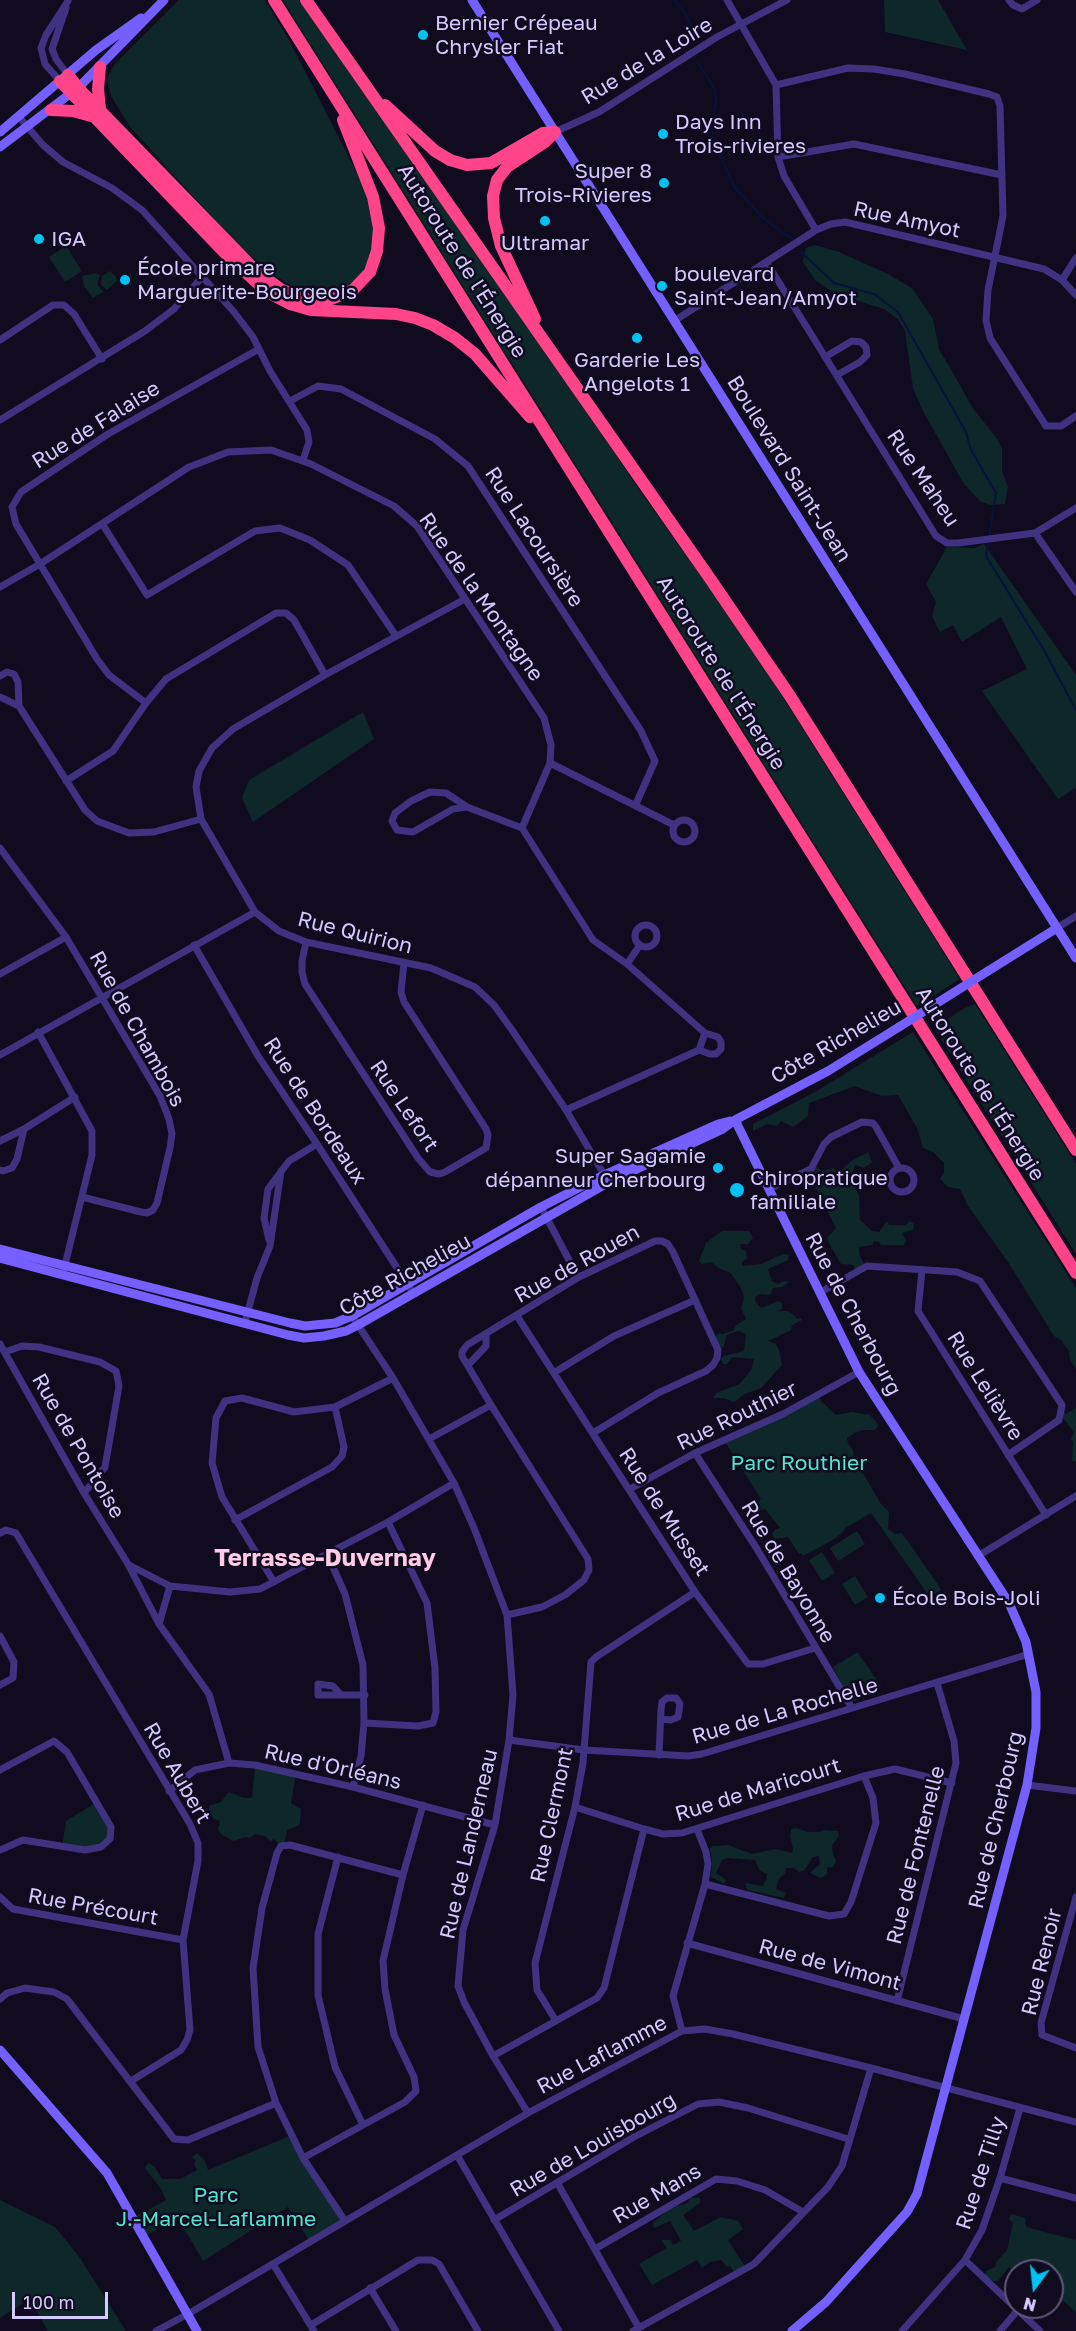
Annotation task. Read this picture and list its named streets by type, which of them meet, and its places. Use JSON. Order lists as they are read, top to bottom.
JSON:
{
  "streets": {
    "highway": ["Autoroute de l'Énergie"],
    "street": [
      "Rue de la Loire",
      "Rue Amyot",
      "Rue de Falaise",
      "Boulevard Saint-Jean",
      "Rue Maheu",
      "Rue Lacoursière",
      "Rue de la Montagne",
      "Rue Quirion",
      "Rue de Chambois",
      "Côte Richelieu",
      "Rue Lefort",
      "Rue de Bordeaux",
      "Rue de Rouen",
      "Rue de Cherbourg",
      "Rue Lelièvre",
      "Rue Routhier",
      "Rue de Pontoise",
      "Rue de Musset",
      "Rue de Bayonne",
      "Rue de La Rochelle",
      "Rue d'Orléans",
      "Rue Aubert",
      "Rue de Maricourt",
      "Rue Clermont",
      "Rue de Landerneau",
      "Rue de Fontenelle",
      "Rue Précourt",
      "Rue Renoir",
      "Rue de Vimont",
      "Rue Laflamme",
      "Rue de Louisbourg",
      "Rue de Tilly",
      "Rue Mans"
    ]
  },
  "crossings": [
    ["Rue de la Loire", "Boulevard Saint-Jean"],
    ["Rue Amyot", "Boulevard Saint-Jean"],
    ["Rue Amyot", "Rue Maheu"],
    ["Rue de Falaise", "Rue de la Montagne"],
    ["Boulevard Saint-Jean", "Côte Richelieu"],
    ["Rue de la Montagne", "Rue Quirion"],
    ["Rue Quirion", "Côte Richelieu"],
    ["Rue Quirion", "Rue Lefort"],
    ["Côte Richelieu", "Rue de Bordeaux"],
    ["Côte Richelieu", "Rue de Cherbourg"],
    ["Côte Richelieu", "Rue de Landerneau"],
    ["Rue de Rouen", "Rue de Musset"],
    ["Rue de Cherbourg", "Rue Routhier"],
    ["Rue de Cherbourg", "Rue de La Rochelle"],
    ["Rue de Cherbourg", "Rue de Vimont"],
    ["Rue de Cherbourg", "Rue Laflamme"],
    ["Rue Routhier", "Rue de Musset"],
    ["Rue Routhier", "Rue de Bayonne"],
    ["Rue de Pontoise", "Rue d'Orléans"],
    ["Rue de Musset", "Rue de Bayonne"],
    ["Rue de Musset", "Rue Clermont"],
    ["Rue de Bayonne", "Rue de La Rochelle"],
    ["Rue de La Rochelle", "Rue Clermont"],
    ["Rue de La Rochelle", "Rue de Landerneau"],
    ["Rue de La Rochelle", "Rue de Fontenelle"],
    ["Rue d'Orléans", "Rue Aubert"],
    ["Rue d'Orléans", "Rue de Landerneau"],
    ["Rue Aubert", "Rue Précourt"],
    ["Rue de Maricourt", "Rue Clermont"],
    ["Rue de Maricourt", "Rue de Fontenelle"],
    ["Rue de Landerneau", "Rue Laflamme"],
    ["Rue de Fontenelle", "Rue de Vimont"],
    ["Rue Laflamme", "Rue de Tilly"]
  ],
  "districts": ["Terrasse-Duvernay"],
  "parks": ["Parc Routhier", "Parc J.-Marcel-Laflamme"],
  "places": [
    "Bernier Crépeau Chrysler Fiat",
    "Days Inn Trois-rivieres",
    "Super 8 Trois-Rivieres",
    "Ultramar",
    "IGA",
    "École primare Marguerite-Bourgeois",
    "boulevard Saint-Jean/Amyot",
    "Garderie Les Angelots 1",
    "Super Sagamie dépanneur Cherbourg",
    "Chiropratique familiale",
    "École Bois-Joli"
  ],
  "scale_bar": "100 m",
  "north": "bottom"
}
